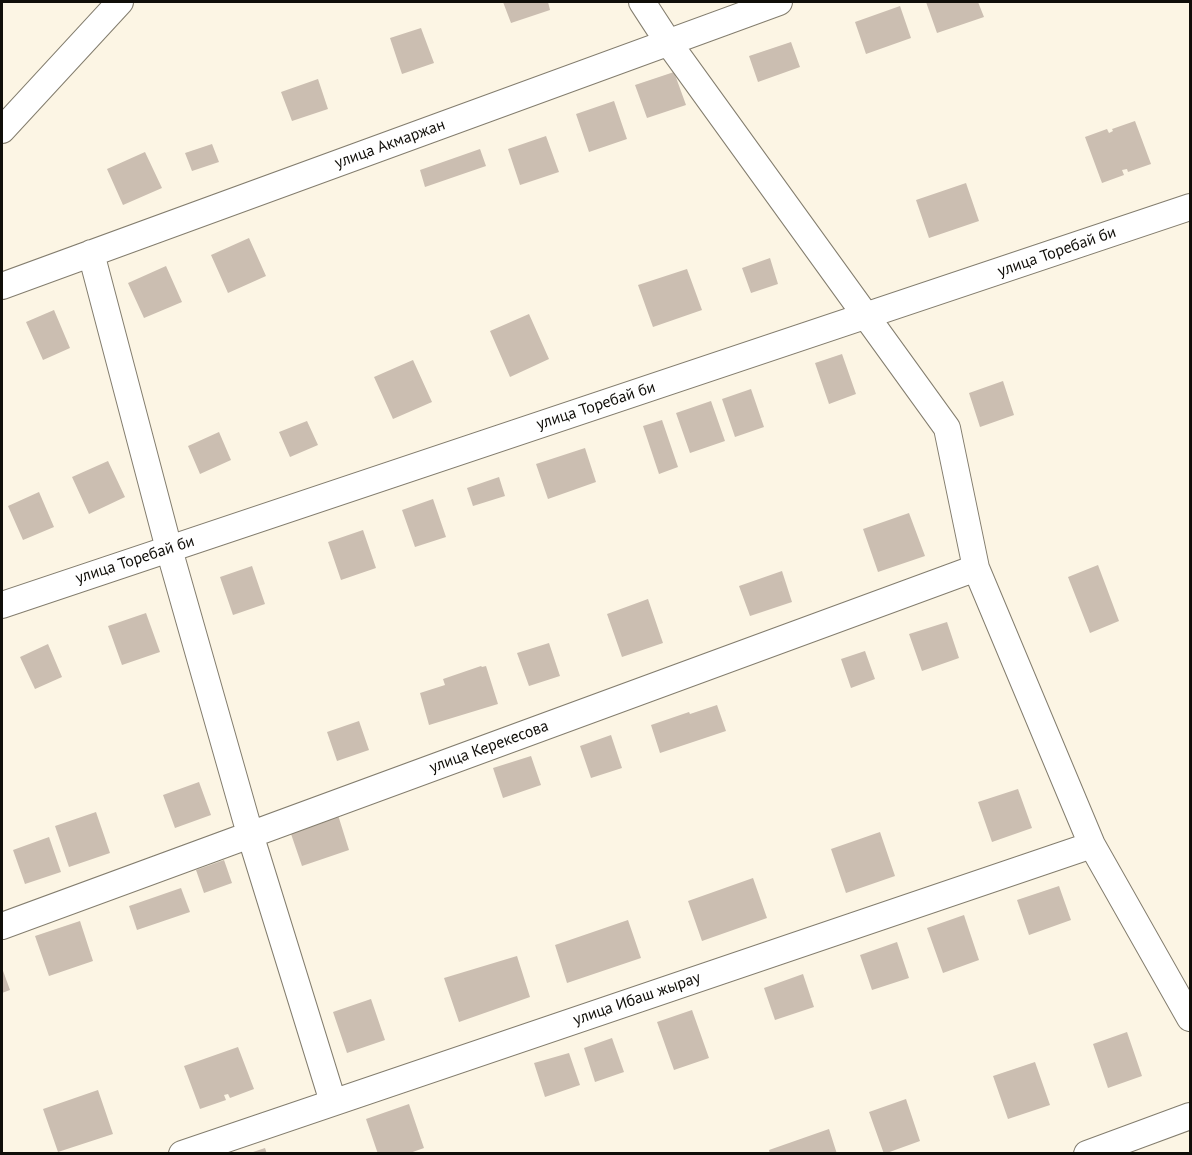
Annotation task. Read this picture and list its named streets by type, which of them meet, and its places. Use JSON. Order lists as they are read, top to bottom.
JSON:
{
  "streets": {
    "street": [
      "улица Акмаржан",
      "улица Торебай би",
      "улица Керекесова",
      "улица Ибаш жырау"
    ]
  }
}
